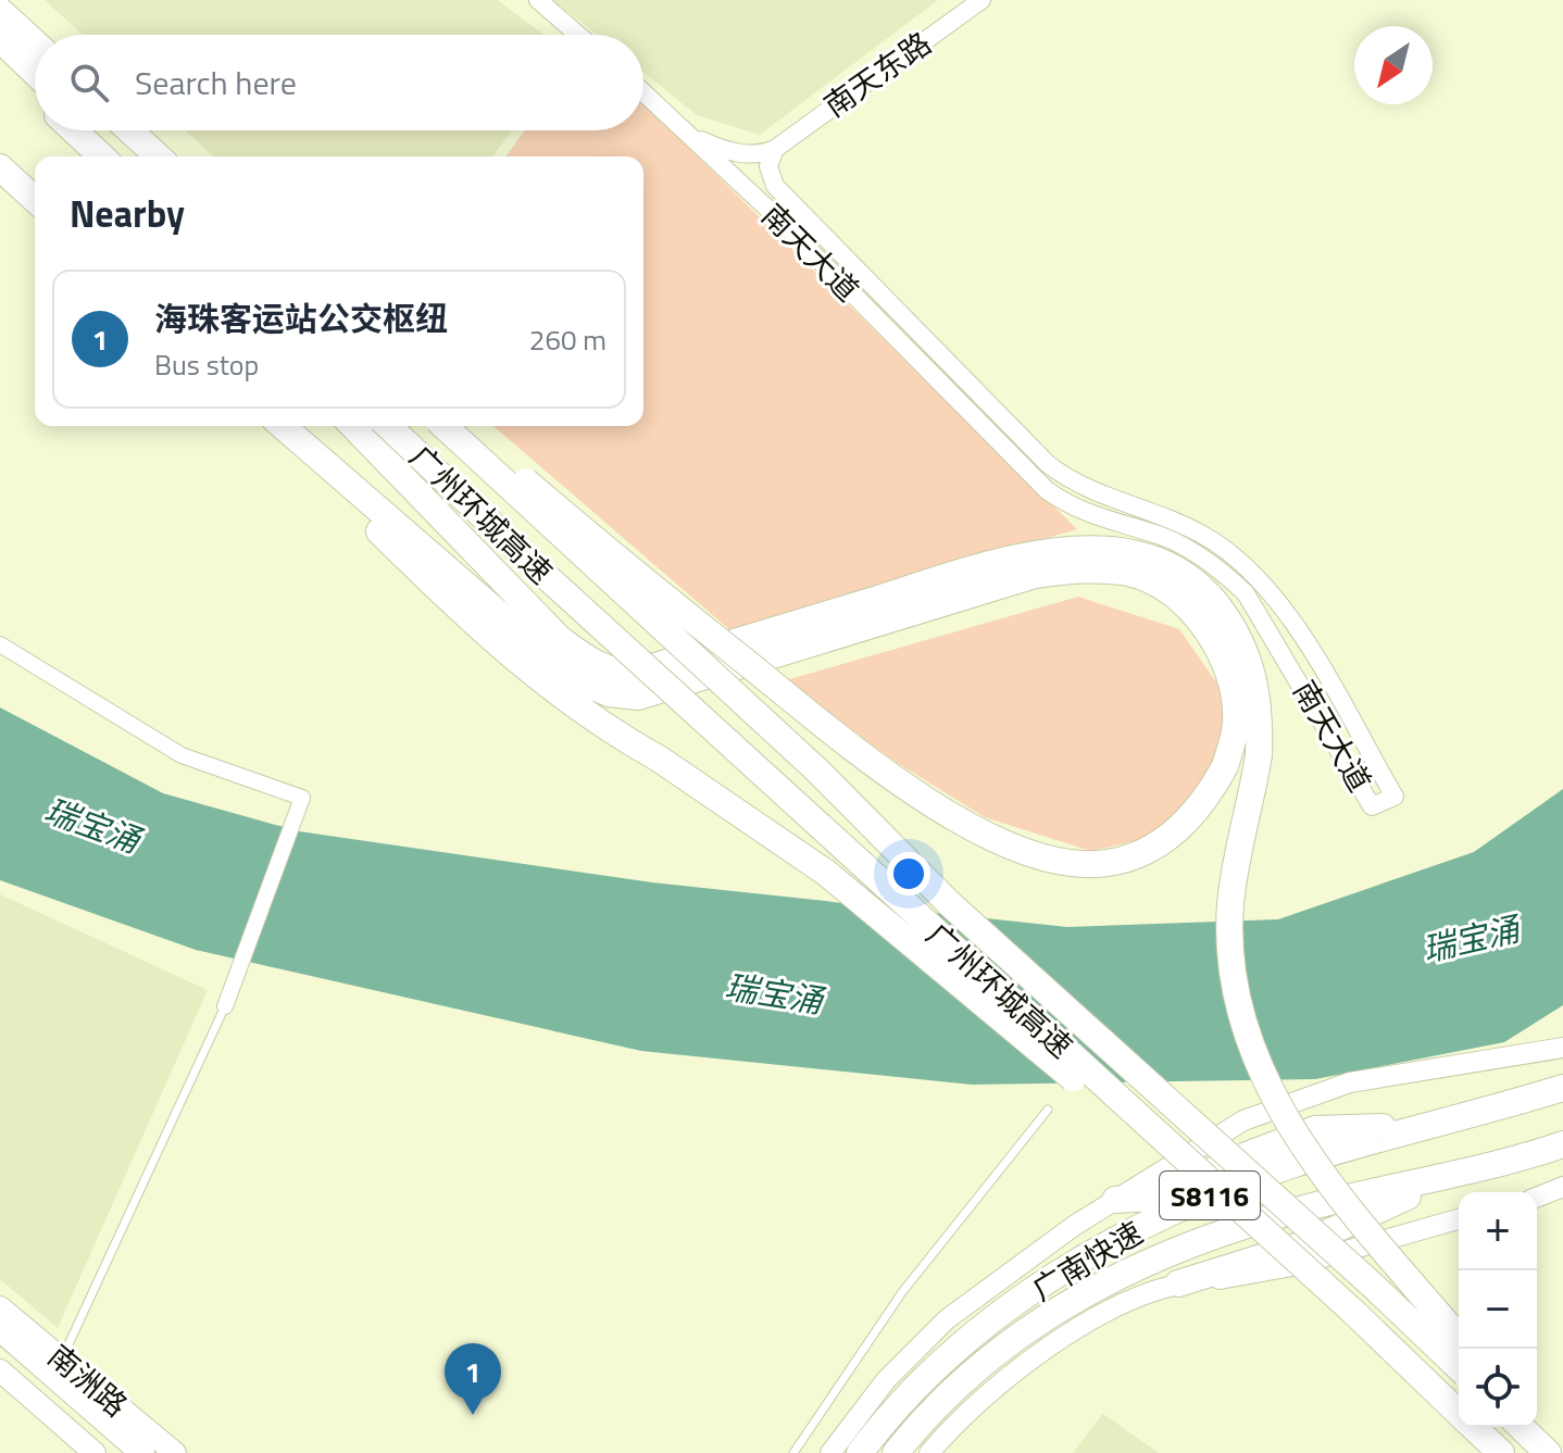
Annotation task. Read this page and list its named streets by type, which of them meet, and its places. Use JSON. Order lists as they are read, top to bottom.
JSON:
{
  "streets": {
    "highway": ["广州环城高速", "S8116", "广南快速"],
    "main road": ["南洲路"],
    "street": ["南天东路", "南天大道"]
  },
  "crossings": [
    ["南天东路", "南天大道"]
  ],
  "water": ["瑞宝涌"],
  "north": "bottom left",
  "page": {
    "search": "Search here",
    "heading": "Nearby",
    "list": [
      {
        "mark": "1",
        "name": "海珠客运站公交枢纽",
        "note": "Bus stop",
        "value": "260 m"
      }
    ],
    "map_buttons": ["+", "−"],
    "pins": "1"
  }
}
